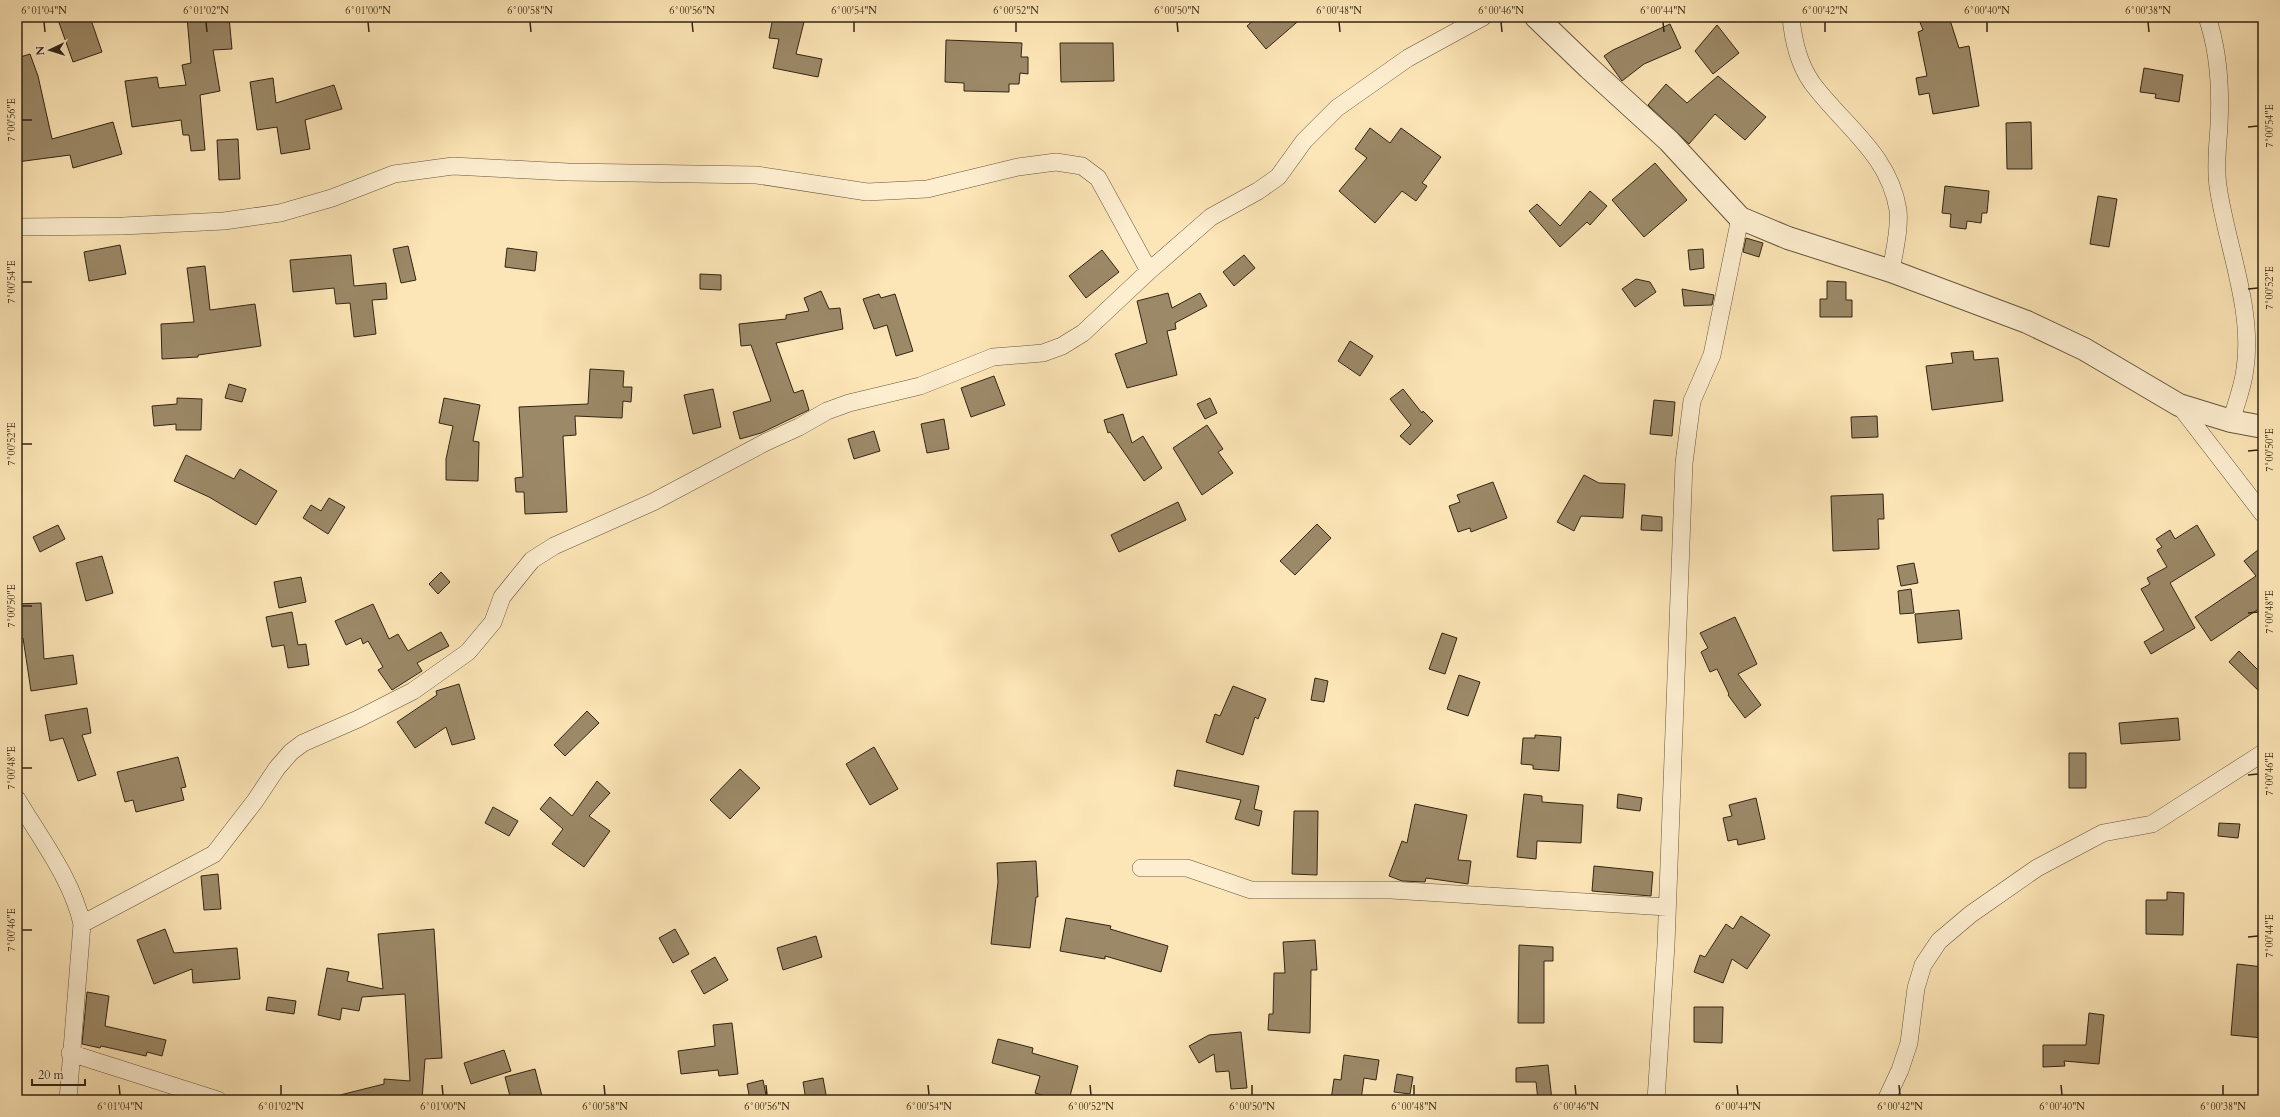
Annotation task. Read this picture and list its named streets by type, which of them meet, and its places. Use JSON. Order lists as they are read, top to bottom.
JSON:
{
  "scale_bar": "20 m",
  "north": "left",
  "coordinates": [
    "6°01'04\"N",
    "6°01'02\"N",
    "6°01'00\"N",
    "6°00'58\"N",
    "6°00'56\"N",
    "6°00'54\"N",
    "6°00'52\"N",
    "6°00'50\"N",
    "6°00'48\"N",
    "6°00'46\"N",
    "6°00'44\"N",
    "6°00'42\"N",
    "6°00'40\"N",
    "6°00'38\"N",
    "7°00'56\"E",
    "7°00'54\"E",
    "7°00'52\"E",
    "7°00'50\"E",
    "7°00'48\"E",
    "7°00'46\"E",
    "7°00'44\"E"
  ]
}
